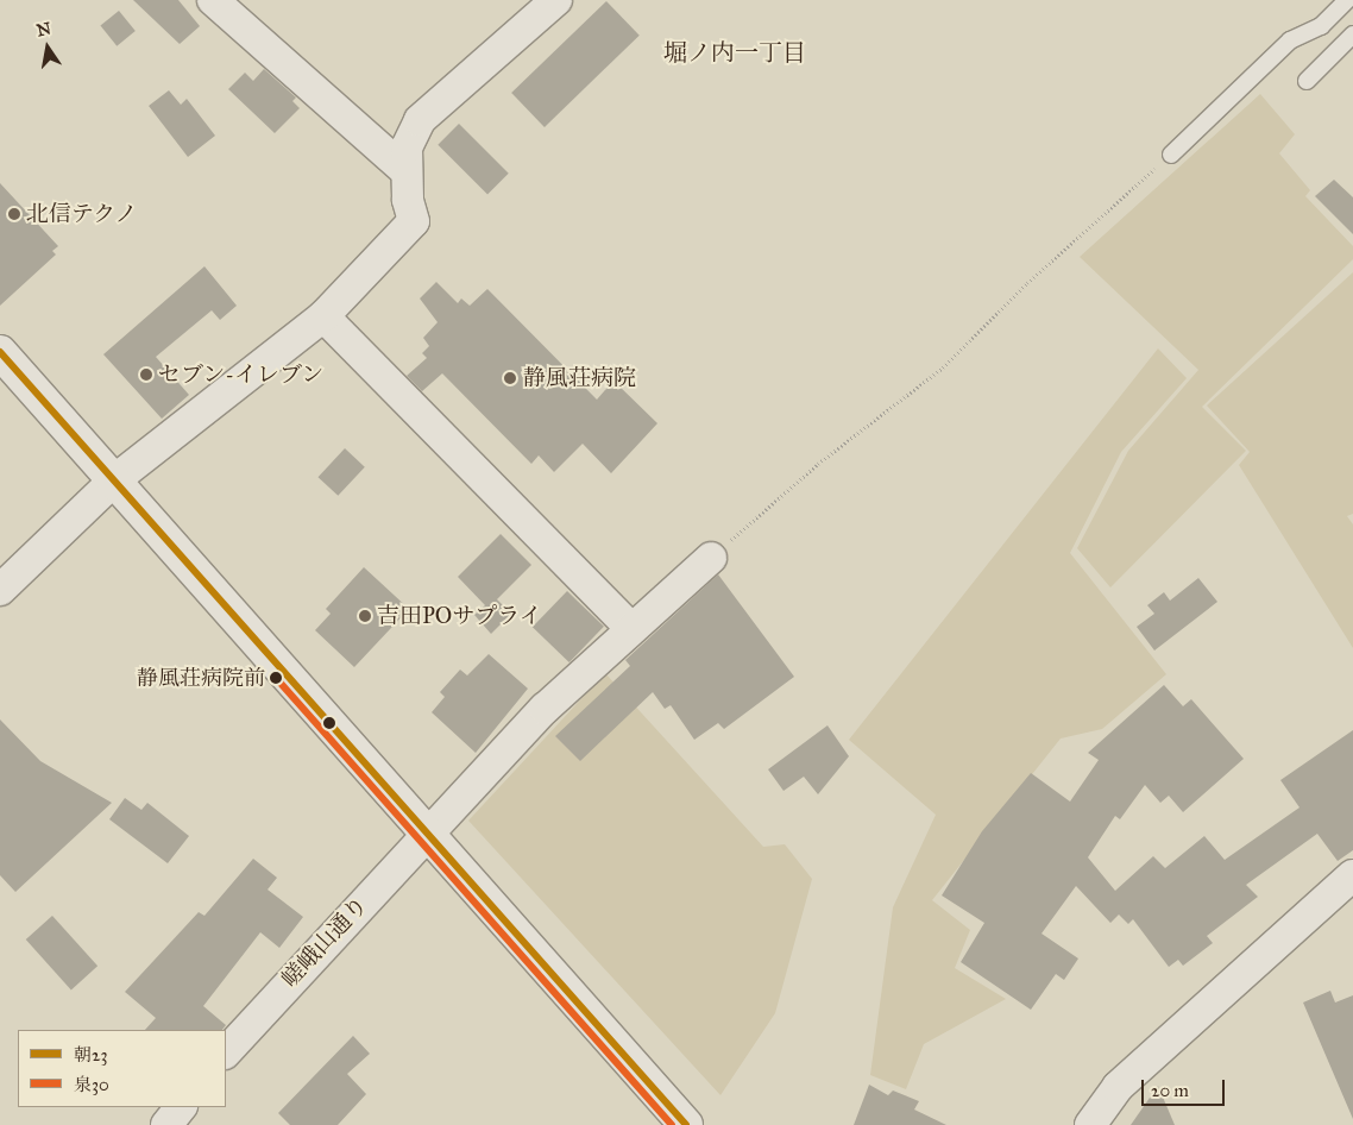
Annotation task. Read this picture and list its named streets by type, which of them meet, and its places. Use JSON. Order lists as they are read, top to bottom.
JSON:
{
  "streets": {
    "street": ["嵯峨山通り"]
  },
  "districts": ["堀ノ内一丁目"],
  "places": [
    "北信テクノ",
    "セブン-イレブン",
    "静風荘病院",
    "吉田POサプライ",
    "静風荘病院前"
  ],
  "lines": ["transit line 朝23", "transit line 泉30"],
  "legend": ["朝23", "泉30"],
  "scale_bar": "20 m",
  "north": "top"
}
